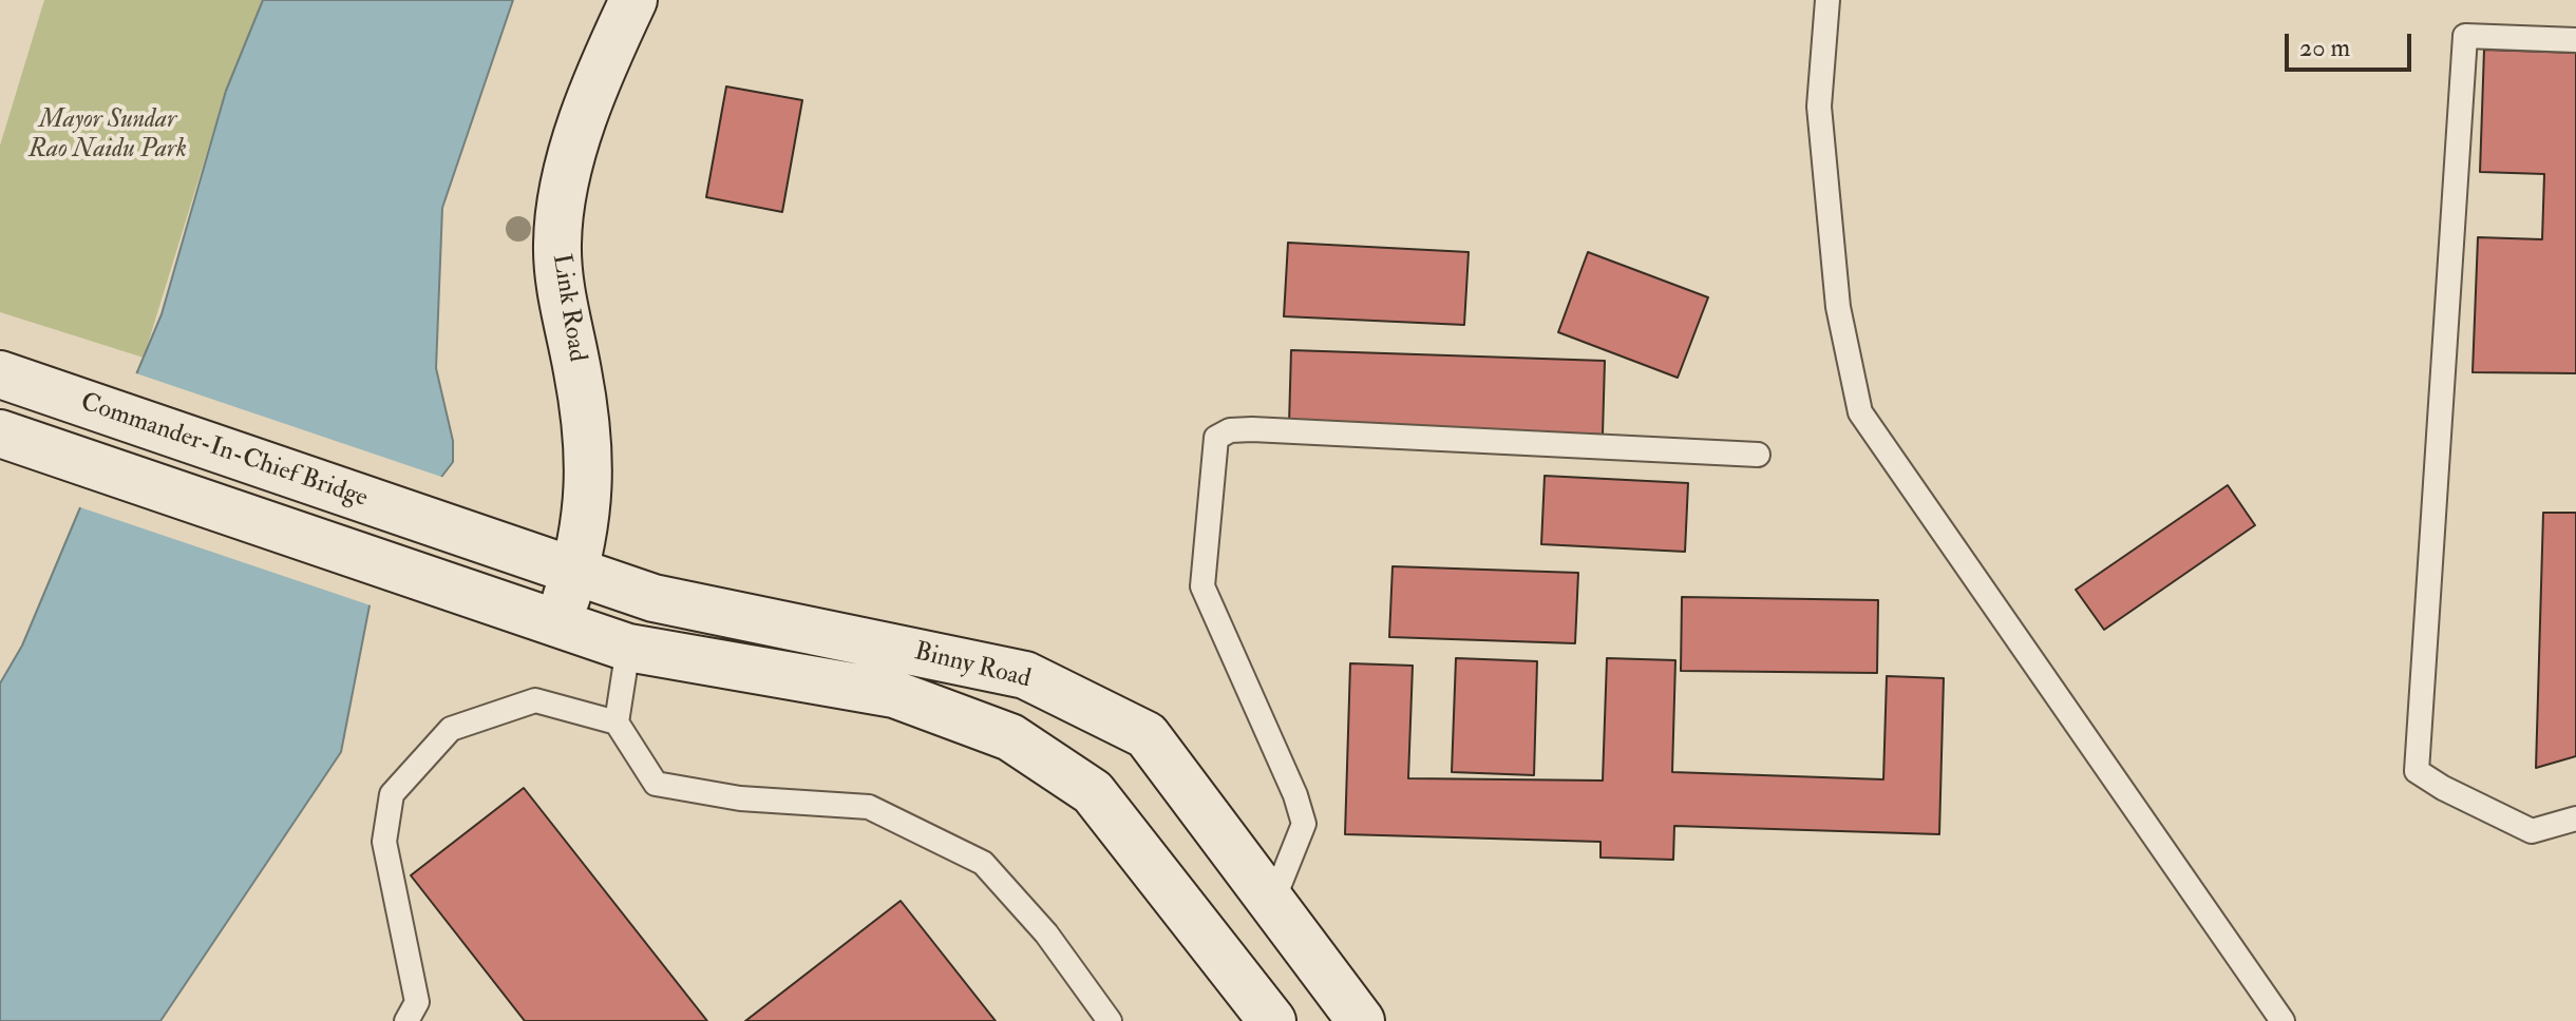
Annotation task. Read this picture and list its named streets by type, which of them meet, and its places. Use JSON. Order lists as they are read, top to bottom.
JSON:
{
  "streets": {
    "main road": ["Link Road", "Commander-In-Chief Bridge", "Binny Road"]
  },
  "crossings": [
    ["Link Road", "Binny Road"],
    ["Commander-In-Chief Bridge", "Binny Road"]
  ],
  "parks": ["Mayor Sundar Rao Naidu Park"],
  "scale_bar": "20 m"
}
